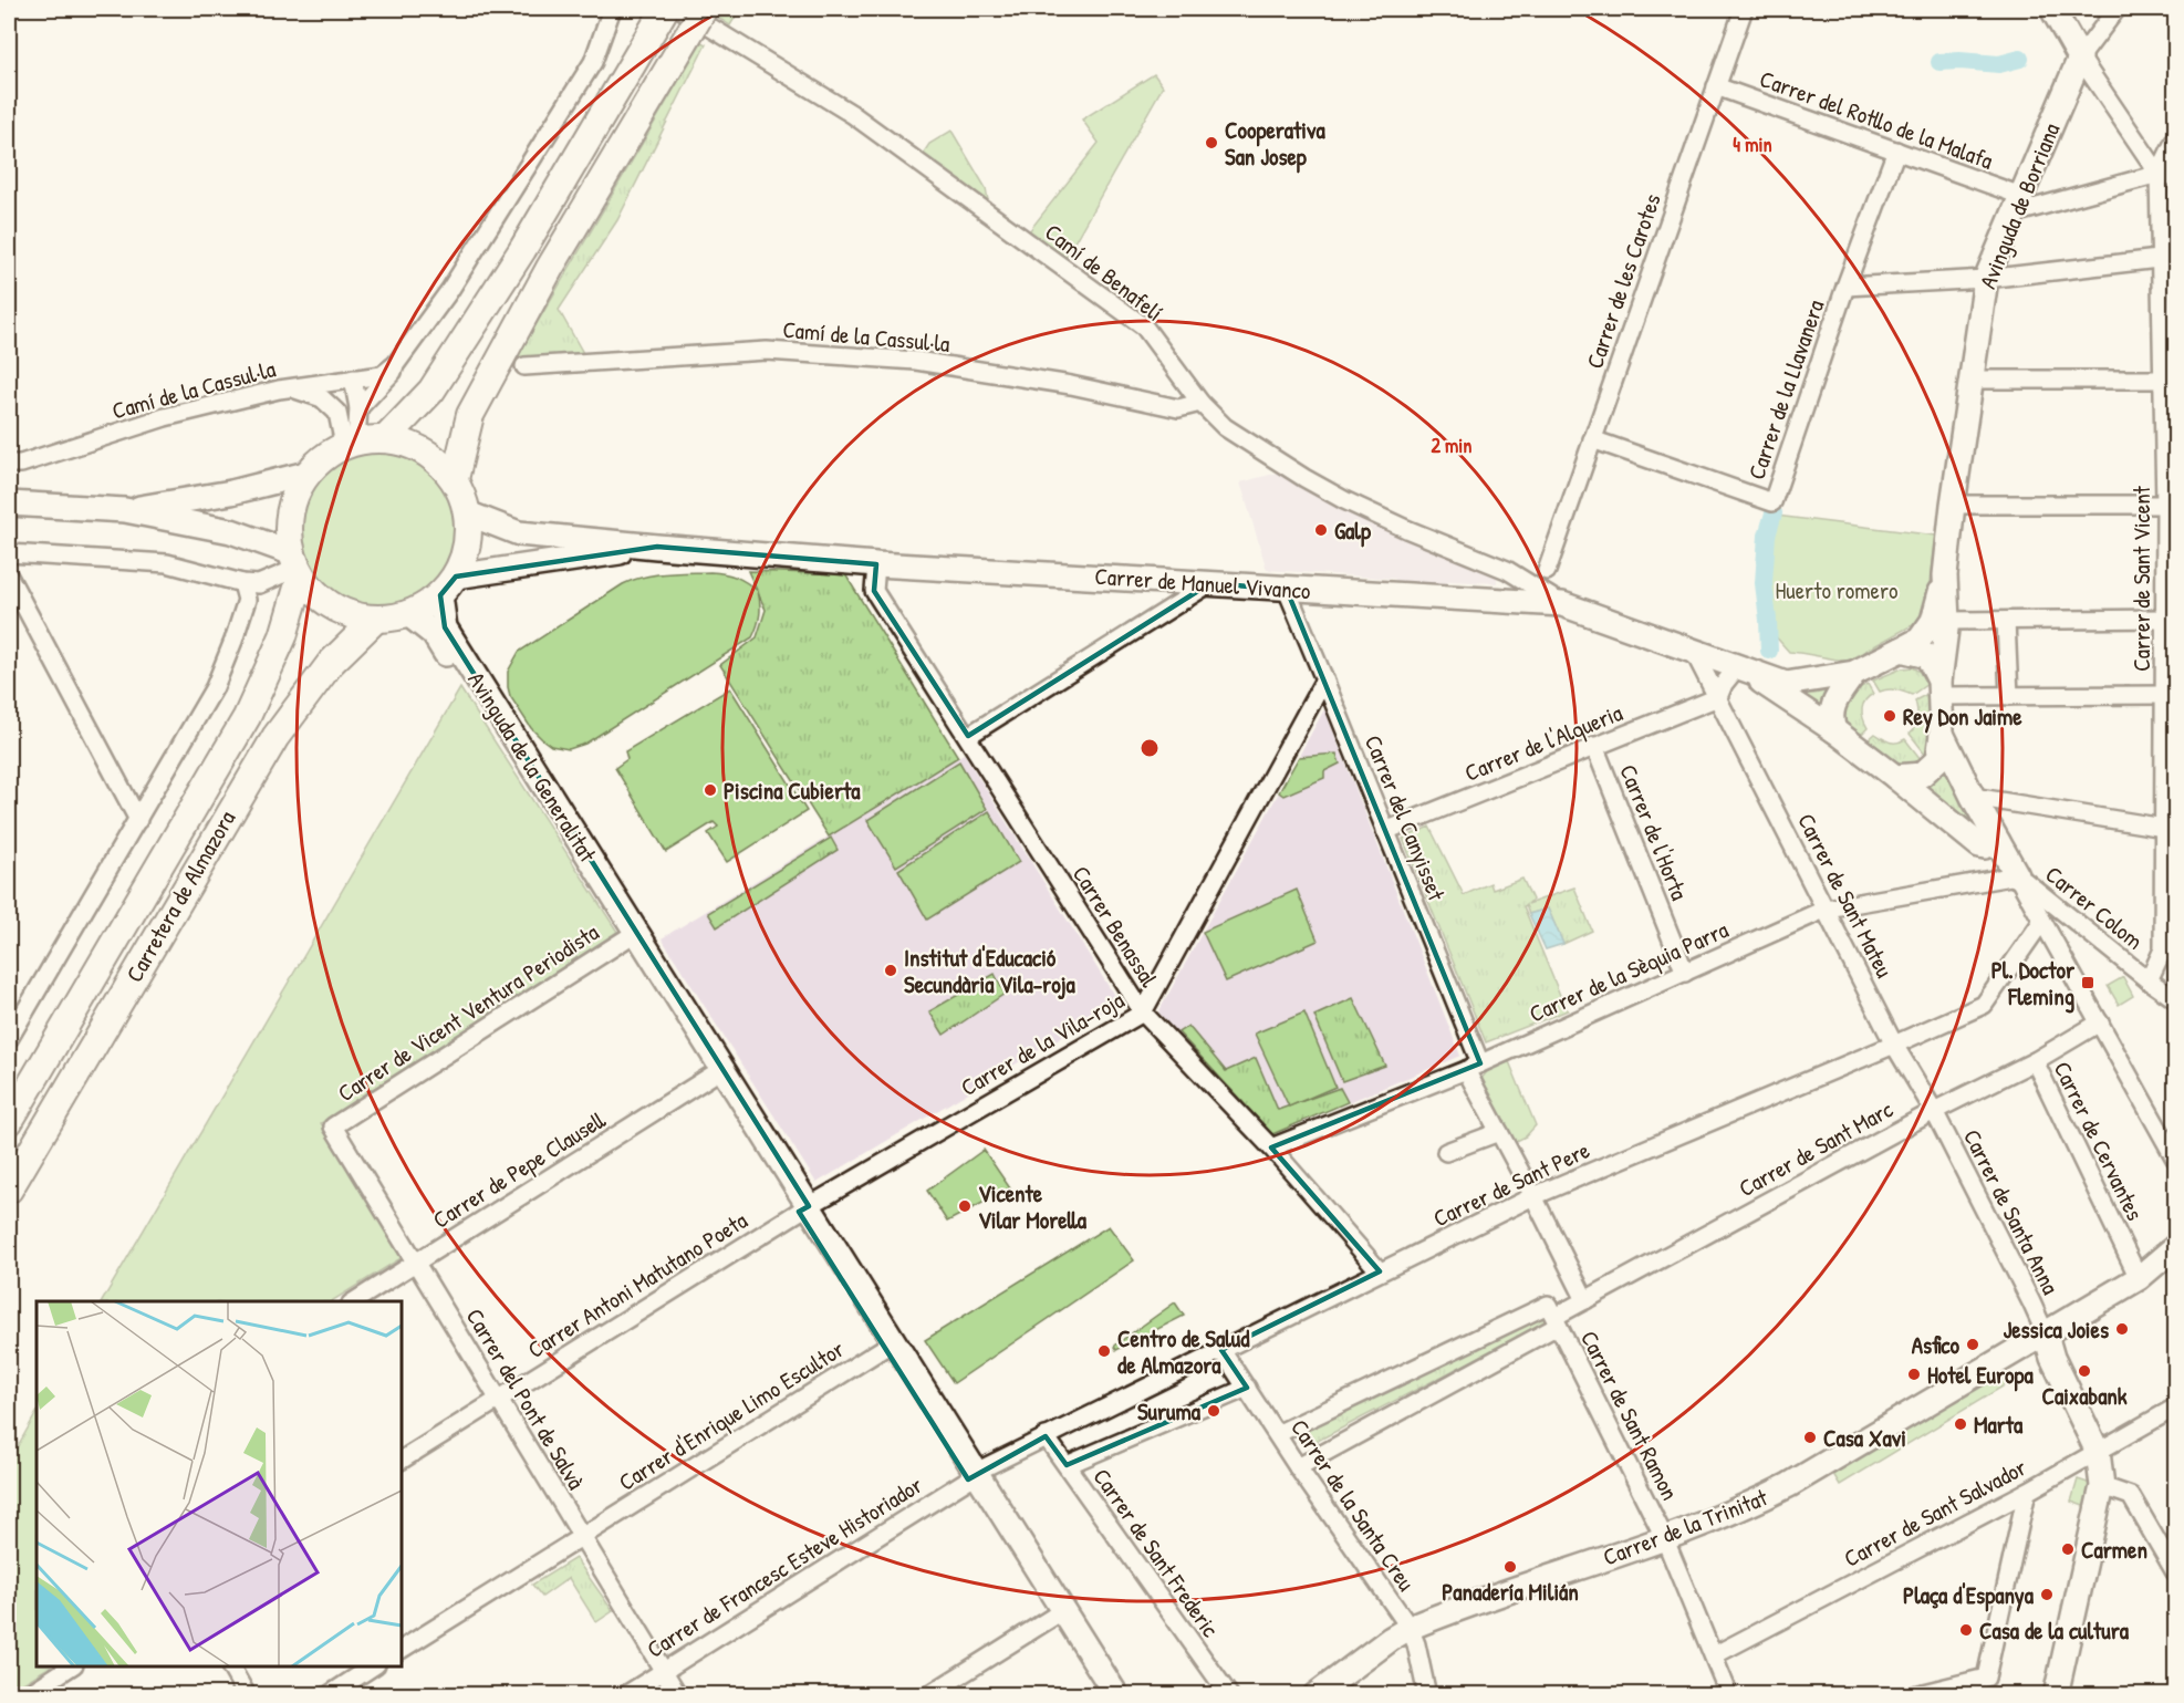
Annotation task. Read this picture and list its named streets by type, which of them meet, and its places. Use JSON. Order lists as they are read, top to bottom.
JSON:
{
  "streets": {
    "main road": ["Carretera de Almazora"],
    "street": [
      "Carrer del Rotllo de la Malafa",
      "Avinguda de Borriana",
      "Camí de Benafelí",
      "Carrer de les Carotes",
      "Camí de la Cassul·la",
      "Carrer de la Llavanera",
      "Carrer de Sant Vicent",
      "Carrer de Manuel Vivanco",
      "Carrer de l'Alqueria",
      "Avinguda de la Generalitat",
      "Carrer del Canyisset",
      "Carrer de l'Horta",
      "Carrer de Sant Mateu",
      "Carrer Colom",
      "Carrer Benassal",
      "Carrer de la Sèquia Parra",
      "Carrer de Vicent Ventura Periodista",
      "Carrer de la Vila-roja",
      "Carrer de Cervantes",
      "Carrer de Sant Marc",
      "Carrer de Pepe Clausell",
      "Carrer de Sant Pere",
      "Carrer de Santa Anna",
      "Carrer Antoni Matutano Poeta",
      "Carrer del Pont de Salvà",
      "Carrer d'Enrique Limo Escultor",
      "Carrer de Sant Ramon",
      "Carrer de la Santa Creu",
      "Carrer de Sant Salvador",
      "Carrer de la Trinitat",
      "Carrer de Sant Frederic",
      "Carrer de Francesc Esteve Historiador"
    ]
  },
  "crossings": [
    ["Carrer del Rotllo de la Malafa", "Avinguda de Borriana"],
    ["Carrer del Rotllo de la Malafa", "Carrer de les Carotes"],
    ["Carrer del Rotllo de la Malafa", "Carrer de la Llavanera"],
    ["Camí de Benafelí", "Camí de la Cassul·la"],
    ["Camí de Benafelí", "Carrer de Manuel Vivanco"],
    ["Carrer de les Carotes", "Carrer de la Llavanera"],
    ["Carrer de Sant Vicent", "Carrer Colom"],
    ["Carrer de Manuel Vivanco", "Avinguda de la Generalitat"],
    ["Carrer de Manuel Vivanco", "Carrer del Canyisset"],
    ["Carrer de Manuel Vivanco", "Carrer de Sant Mateu"],
    ["Carrer de Manuel Vivanco", "Carretera de Almazora"],
    ["Carrer de Manuel Vivanco", "Carrer Benassal"],
    ["Carrer de l'Alqueria", "Carrer del Canyisset"],
    ["Carrer de l'Alqueria", "Carrer de l'Horta"],
    ["Carrer de l'Alqueria", "Carrer de Sant Mateu"],
    ["Avinguda de la Generalitat", "Carretera de Almazora"],
    ["Avinguda de la Generalitat", "Carrer de Vicent Ventura Periodista"],
    ["Avinguda de la Generalitat", "Carrer de la Vila-roja"],
    ["Avinguda de la Generalitat", "Carrer de Pepe Clausell"],
    ["Avinguda de la Generalitat", "Carrer de Sant Pere"],
    ["Avinguda de la Generalitat", "Carrer Antoni Matutano Poeta"],
    ["Avinguda de la Generalitat", "Carrer d'Enrique Limo Escultor"],
    ["Avinguda de la Generalitat", "Carrer de Francesc Esteve Historiador"],
    ["Carrer del Canyisset", "Carrer de la Sèquia Parra"],
    ["Carrer del Canyisset", "Carrer de la Vila-roja"],
    ["Carrer del Canyisset", "Carrer de Sant Marc"],
    ["Carrer del Canyisset", "Carrer de Sant Pere"],
    ["Carrer de l'Horta", "Carrer de la Sèquia Parra"],
    ["Carrer de Sant Mateu", "Carrer de la Sèquia Parra"],
    ["Carrer de Sant Mateu", "Carrer de Sant Marc"],
    ["Carrer de Sant Mateu", "Carrer de Sant Pere"],
    ["Carrer de Sant Mateu", "Carrer de Santa Anna"],
    ["Carrer Colom", "Carrer de la Sèquia Parra"],
    ["Carrer Benassal", "Carrer de la Sèquia Parra"],
    ["Carrer Benassal", "Carrer de la Vila-roja"],
    ["Carrer Benassal", "Carrer de Sant Pere"],
    ["Carrer de Vicent Ventura Periodista", "Carrer del Pont de Salvà"],
    ["Carrer de la Vila-roja", "Carrer Antoni Matutano Poeta"],
    ["Carrer de Cervantes", "Carrer de Sant Marc"],
    ["Carrer de Cervantes", "Carrer de la Trinitat"],
    ["Carrer de Sant Marc", "Carrer de Santa Anna"],
    ["Carrer de Sant Marc", "Carrer de Sant Ramon"],
    ["Carrer de Sant Marc", "Carrer de la Santa Creu"],
    ["Carrer de Pepe Clausell", "Carrer del Pont de Salvà"],
    ["Carrer de Sant Pere", "Carrer de la Santa Creu"],
    ["Carrer de Sant Pere", "Carrer de Sant Frederic"],
    ["Carrer de Sant Pere", "Carrer de Francesc Esteve Historiador"],
    ["Carrer de Santa Anna", "Carrer de la Trinitat"],
    ["Carrer Antoni Matutano Poeta", "Carrer del Pont de Salvà"],
    ["Carrer del Pont de Salvà", "Carrer d'Enrique Limo Escultor"],
    ["Carrer del Pont de Salvà", "Carrer de Francesc Esteve Historiador"],
    ["Carrer de Sant Ramon", "Carrer de Sant Salvador"],
    ["Carrer de Sant Ramon", "Carrer de la Trinitat"],
    ["Carrer de la Santa Creu", "Carrer de la Trinitat"]
  ],
  "parks": ["Huerto romero"],
  "places": {
    "other": [
      "Cooperativa San Josep",
      "Galp",
      "Rey Don Jaime",
      "Piscina Cubierta",
      "Institut d'Educació Secundària Vila-roja",
      "Vicente Vilar Morella",
      "Jessica Joies",
      "Asfico",
      "Centro de Salud de Almazora",
      "Caixabank",
      "Hotel Europa",
      "Suruma",
      "Marta",
      "Casa Xavi",
      "Carmen",
      "Panadería Milián",
      "Plaça d'Espanya",
      "Casa de la cultura"
    ],
    "transit": ["Pl. Doctor Fleming"]
  },
  "rings": ["4 min", "2 min"]
}
